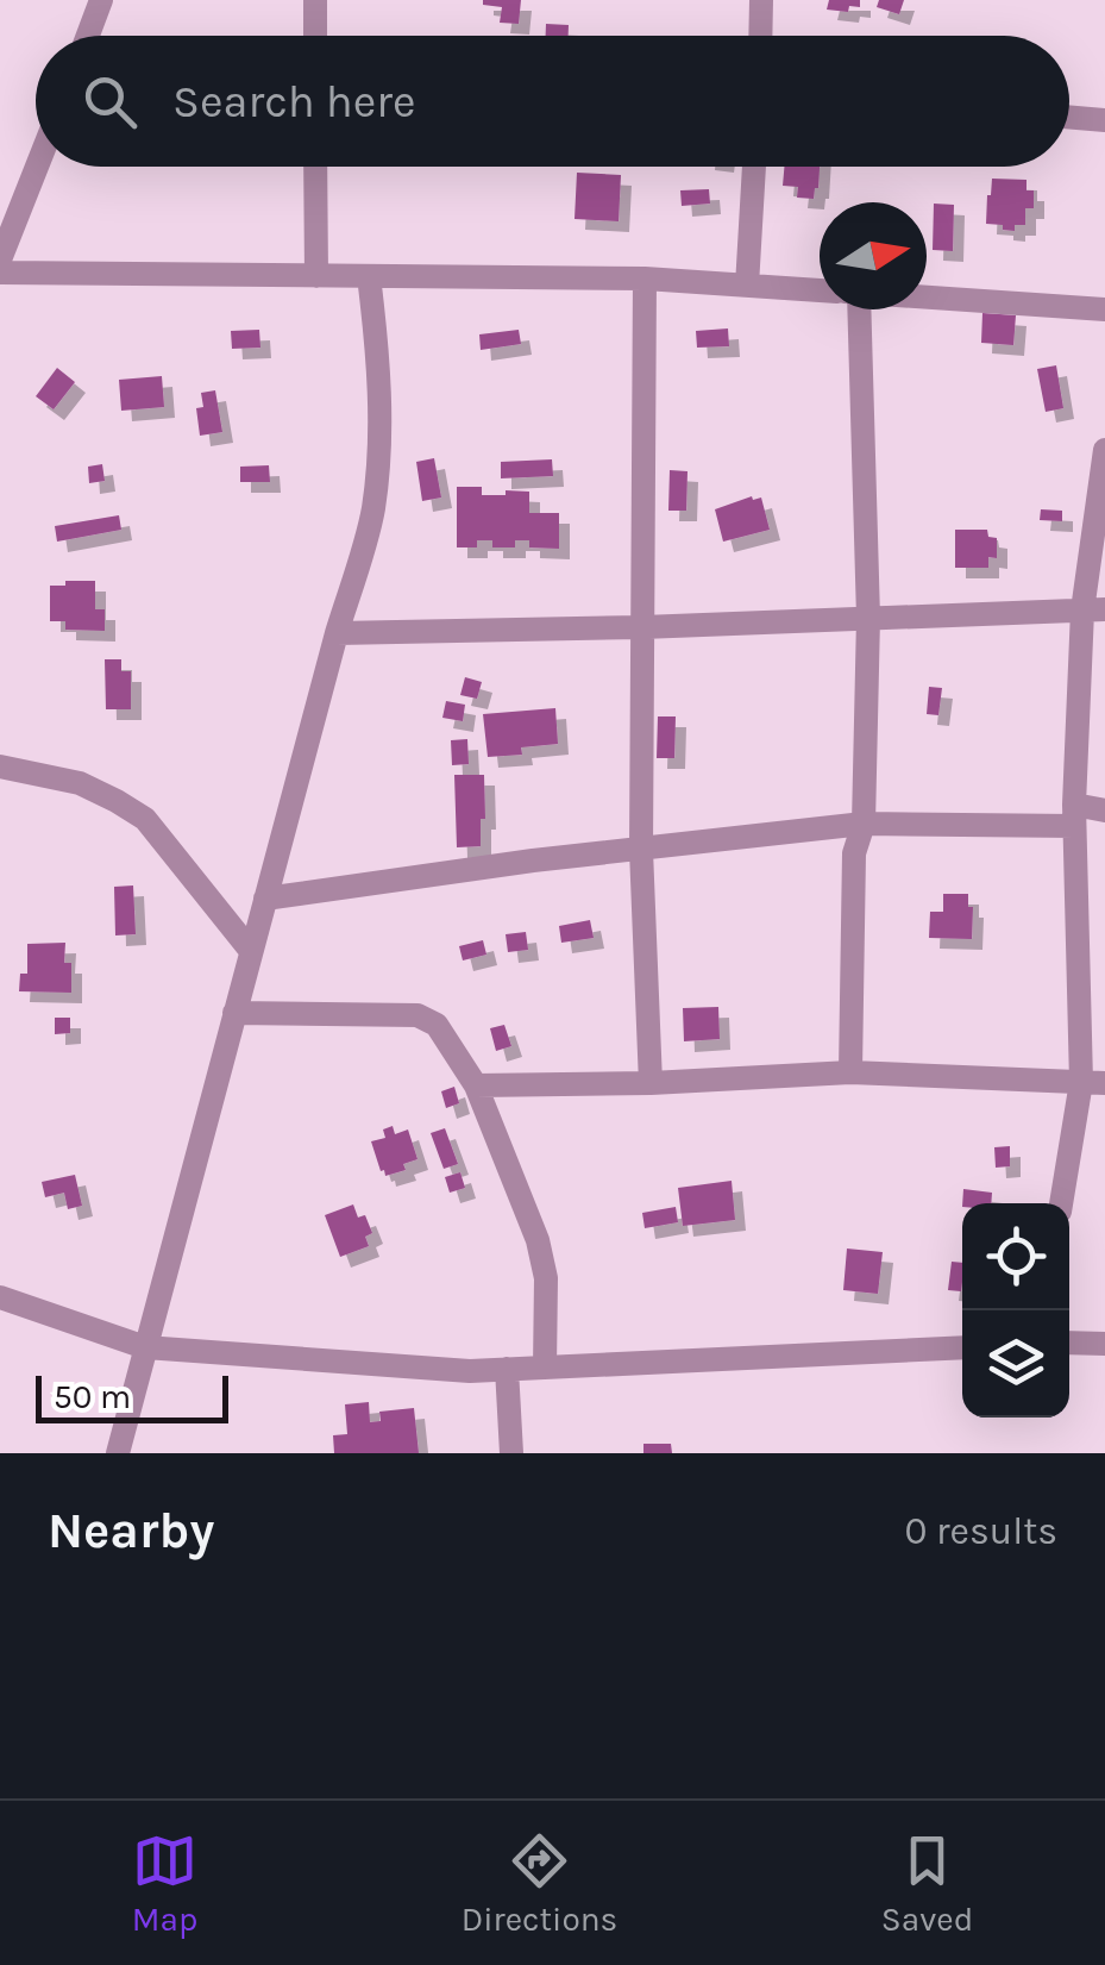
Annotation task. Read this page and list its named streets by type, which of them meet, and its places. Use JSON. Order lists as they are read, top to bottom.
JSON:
{
  "scale_bar": "50 m",
  "north": "right",
  "page": {
    "search": "Search here",
    "scale": "50 m",
    "heading": ["Nearby", "0 results"],
    "nav": ["Map", "Directions", "Saved"]
  }
}
